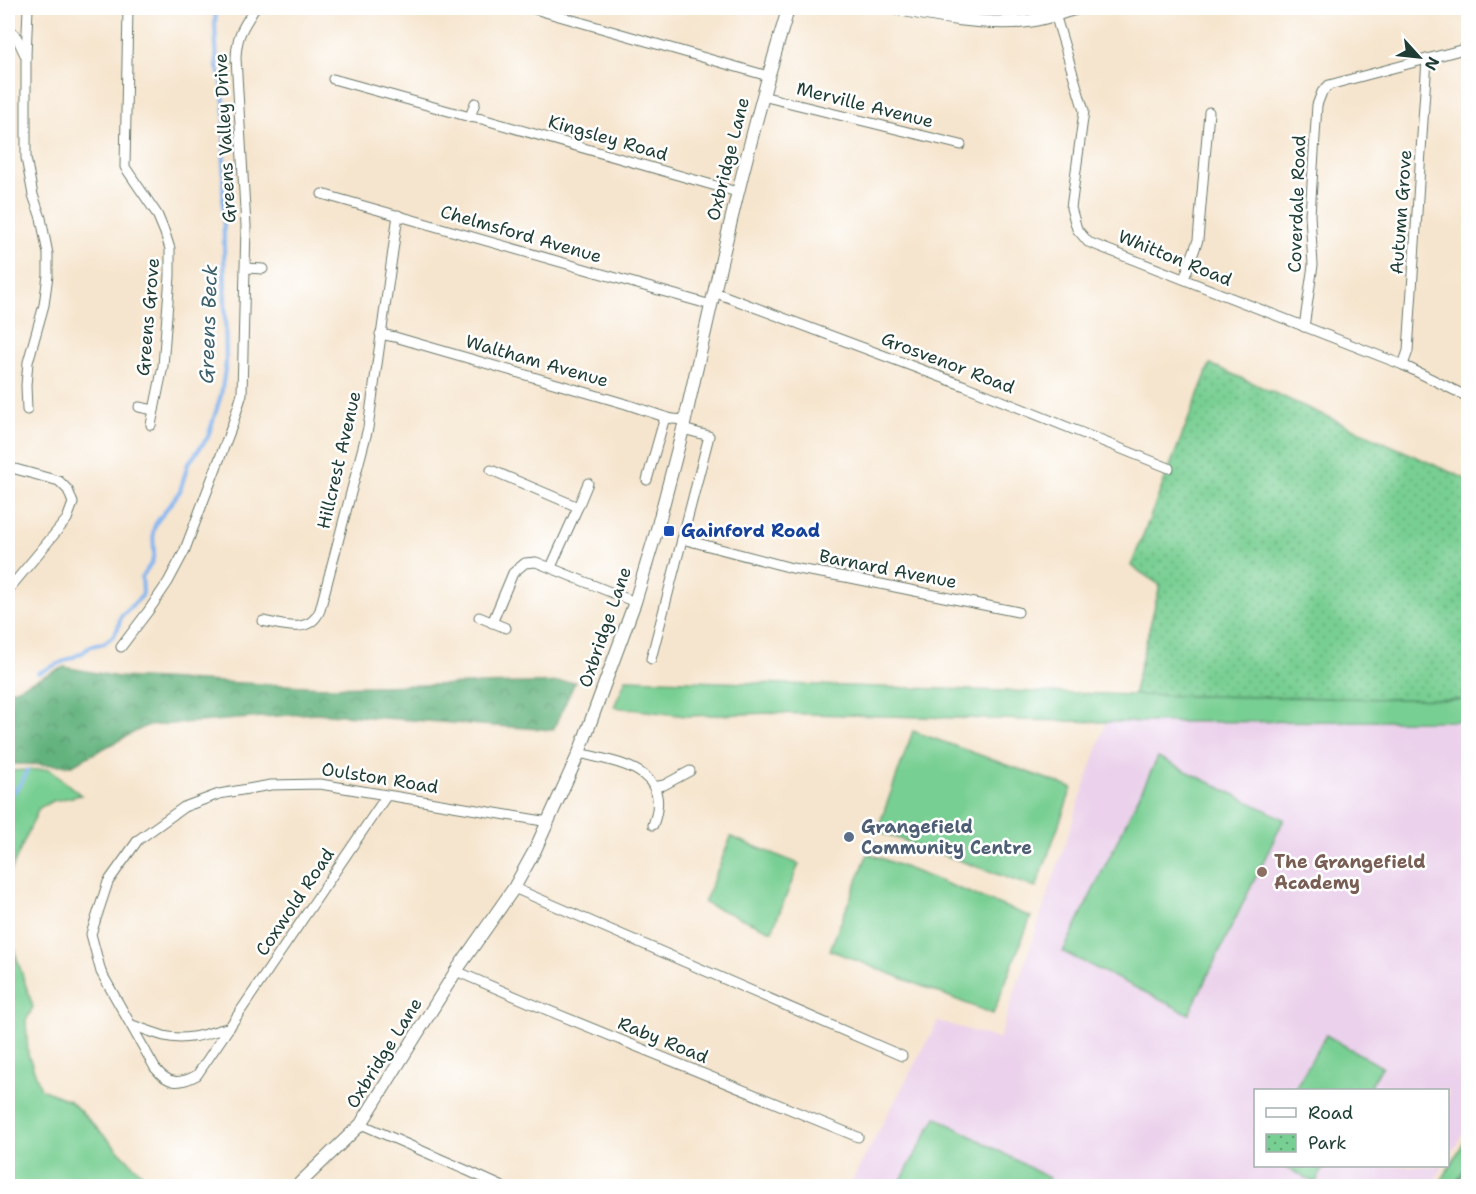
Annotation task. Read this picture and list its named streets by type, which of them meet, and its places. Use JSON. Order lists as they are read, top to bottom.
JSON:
{
  "streets": {
    "street": [
      "Merville Avenue",
      "Greens Valley Drive",
      "Kingsley Road",
      "Oxbridge Lane",
      "Coverdale Road",
      "Autumn Grove",
      "Chelmsford Avenue",
      "Whitton Road",
      "Greens Grove",
      "Waltham Avenue",
      "Grosvenor Road",
      "Hillcrest Avenue",
      "Barnard Avenue",
      "Oulston Road",
      "Coxwold Road",
      "Raby Road"
    ]
  },
  "crossings": [
    ["Merville Avenue", "Oxbridge Lane"],
    ["Kingsley Road", "Oxbridge Lane"],
    ["Oxbridge Lane", "Chelmsford Avenue"],
    ["Oxbridge Lane", "Waltham Avenue"],
    ["Oxbridge Lane", "Grosvenor Road"],
    ["Oxbridge Lane", "Oulston Road"],
    ["Oxbridge Lane", "Raby Road"],
    ["Coverdale Road", "Autumn Grove"],
    ["Coverdale Road", "Whitton Road"],
    ["Autumn Grove", "Whitton Road"],
    ["Chelmsford Avenue", "Hillcrest Avenue"],
    ["Waltham Avenue", "Hillcrest Avenue"],
    ["Oulston Road", "Coxwold Road"]
  ],
  "water": ["Greens Beck"],
  "places": {
    "transit": ["Gainford Road"],
    "other": ["Grangefield Community Centre", "The Grangefield Academy"]
  },
  "legend": ["Road", "Park"],
  "north": "bottom right"
}
